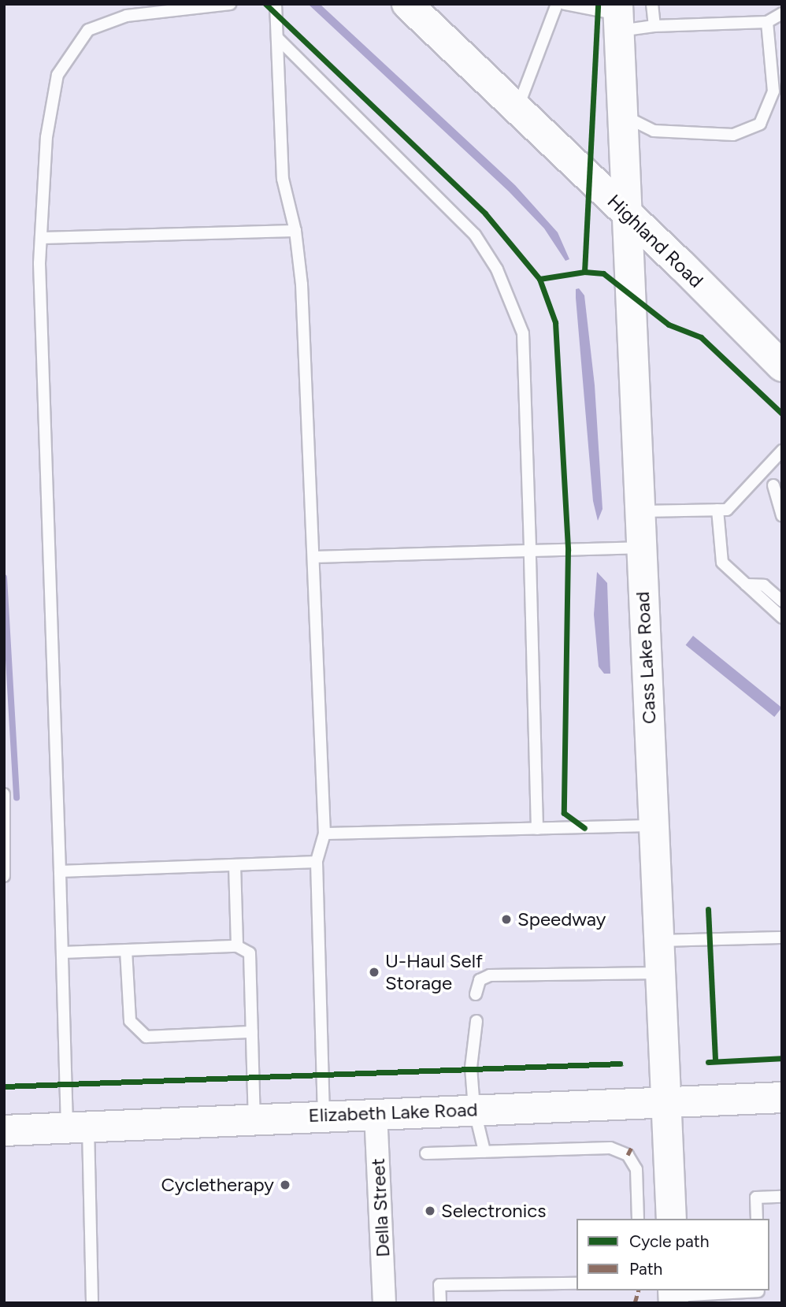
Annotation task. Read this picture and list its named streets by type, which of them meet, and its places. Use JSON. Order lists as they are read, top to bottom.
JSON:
{
  "streets": {
    "main road": ["Highland Road", "Elizabeth Lake Road"],
    "street": ["Cass Lake Road", "Della Street"]
  },
  "crossings": [
    ["Highland Road", "Cass Lake Road"],
    ["Cass Lake Road", "Elizabeth Lake Road"],
    ["Elizabeth Lake Road", "Della Street"]
  ],
  "places": [
    "Speedway",
    "U-Haul Self Storage",
    "Cycletherapy",
    "Selectronics"
  ],
  "legend": ["Cycle path", "Path"]
}
